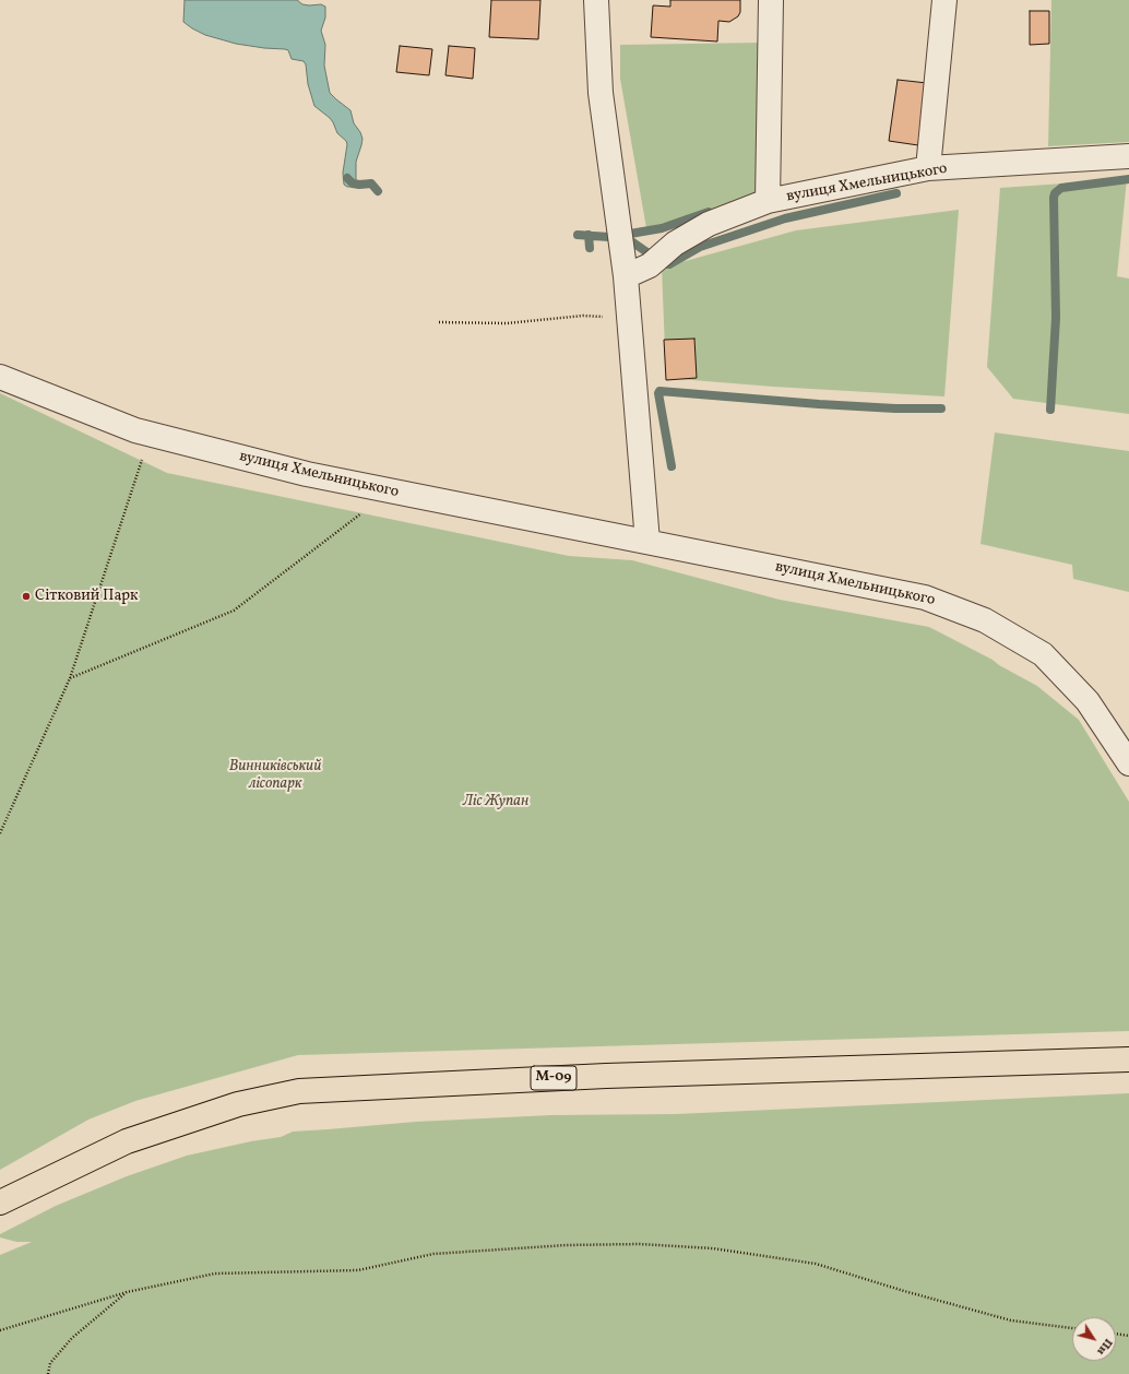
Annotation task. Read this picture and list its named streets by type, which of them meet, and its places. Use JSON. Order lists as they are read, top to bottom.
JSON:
{
  "streets": {
    "main road": ["М-09"],
    "street": ["вулиця Хмельницького"]
  },
  "parks": ["Винниківський лісопарк", "Ліс Жупан"],
  "places": ["Сітковий Парк"],
  "north": "bottom right"
}
